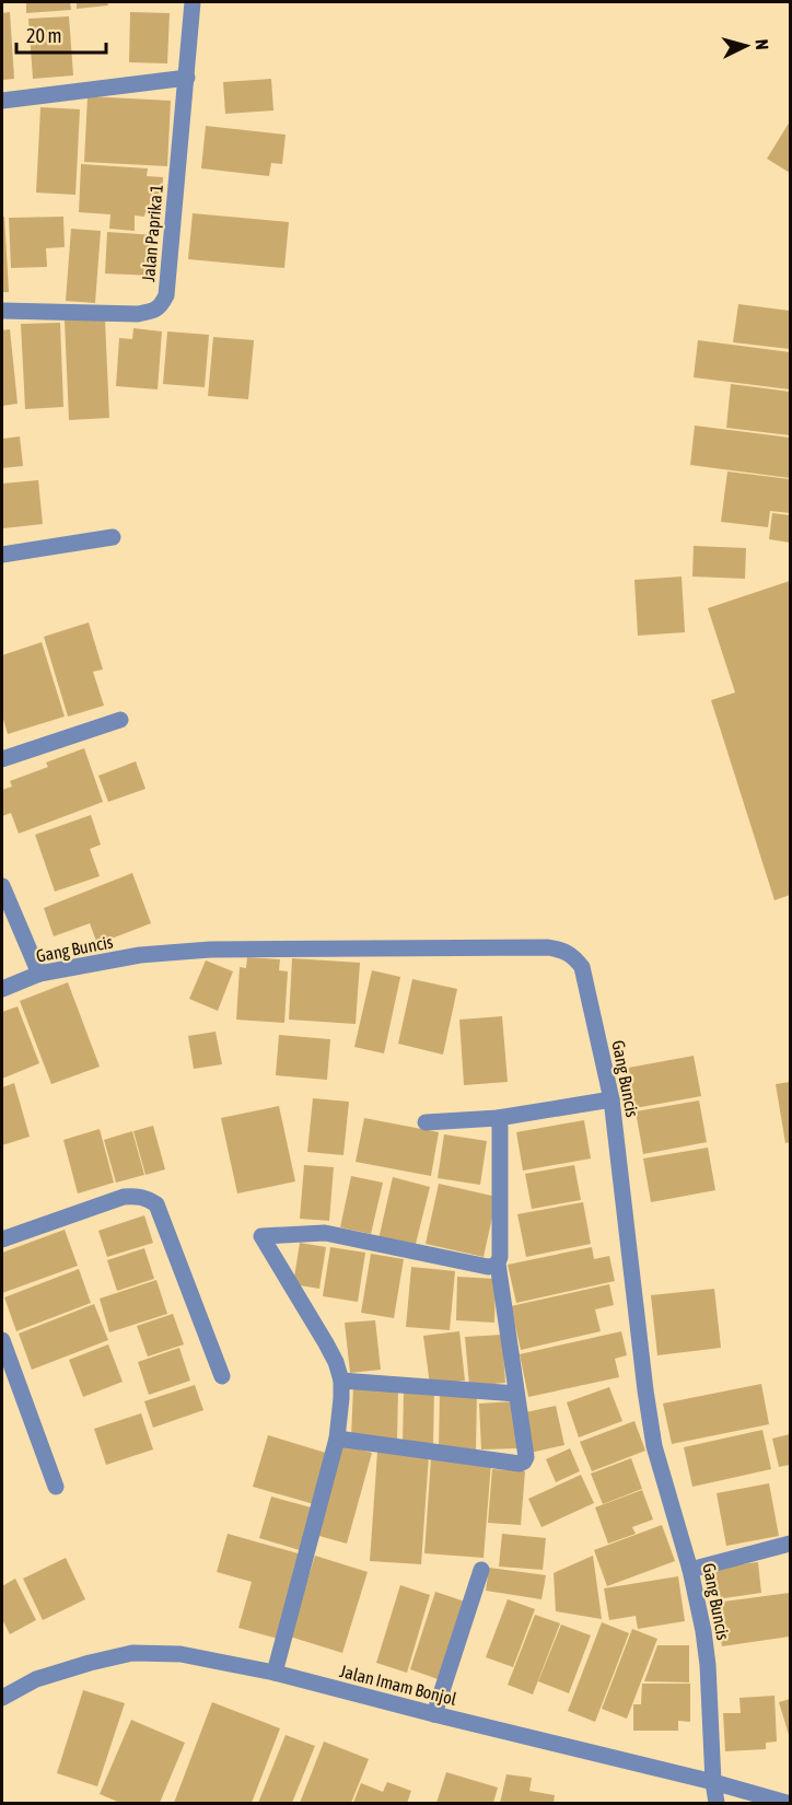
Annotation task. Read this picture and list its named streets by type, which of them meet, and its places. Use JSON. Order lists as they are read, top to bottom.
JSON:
{
  "streets": {
    "street": ["Jalan Paprika 1", "Gang Buncis", "Jalan Imam Bonjol"]
  },
  "crossings": [
    ["Gang Buncis", "Jalan Imam Bonjol"]
  ],
  "scale_bar": "20 m",
  "north": "right"
}
